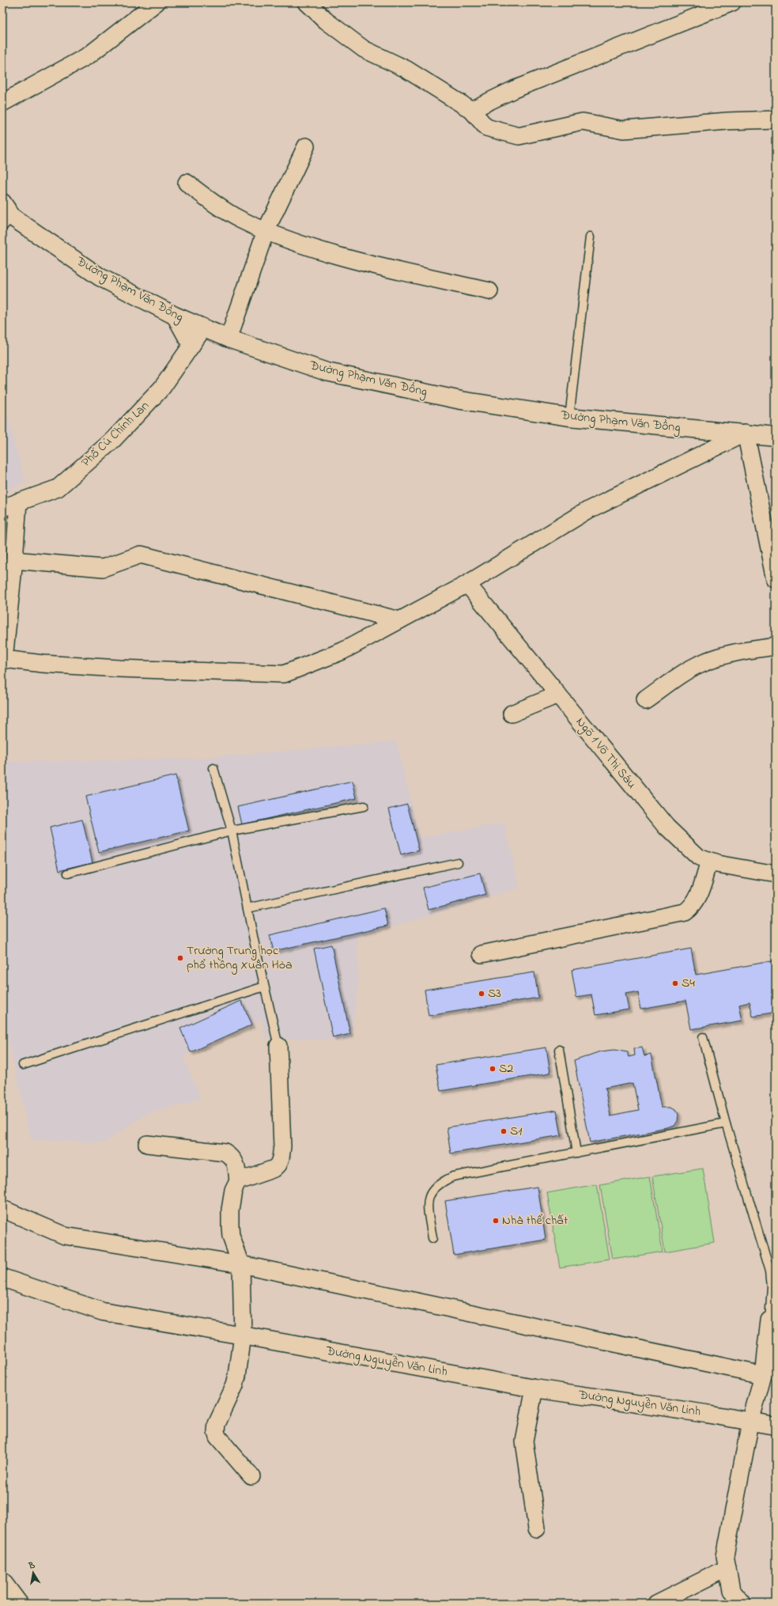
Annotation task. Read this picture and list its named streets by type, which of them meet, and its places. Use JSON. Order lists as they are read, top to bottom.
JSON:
{
  "streets": {
    "street": [
      "Đường Phạm Văn Đồng",
      "Phố Cù Chính Lan",
      "Ngõ 1 Võ Thị Sáu",
      "Đường Nguyễn Văn Linh"
    ]
  },
  "crossings": [
    ["Đường Phạm Văn Đồng", "Phố Cù Chính Lan"]
  ],
  "places": [
    "Trường Trung học phổ thông Xuân Hòa",
    "S4",
    "S3",
    "S2",
    "S1",
    "Nhà thể chất"
  ],
  "north": "top"
}
